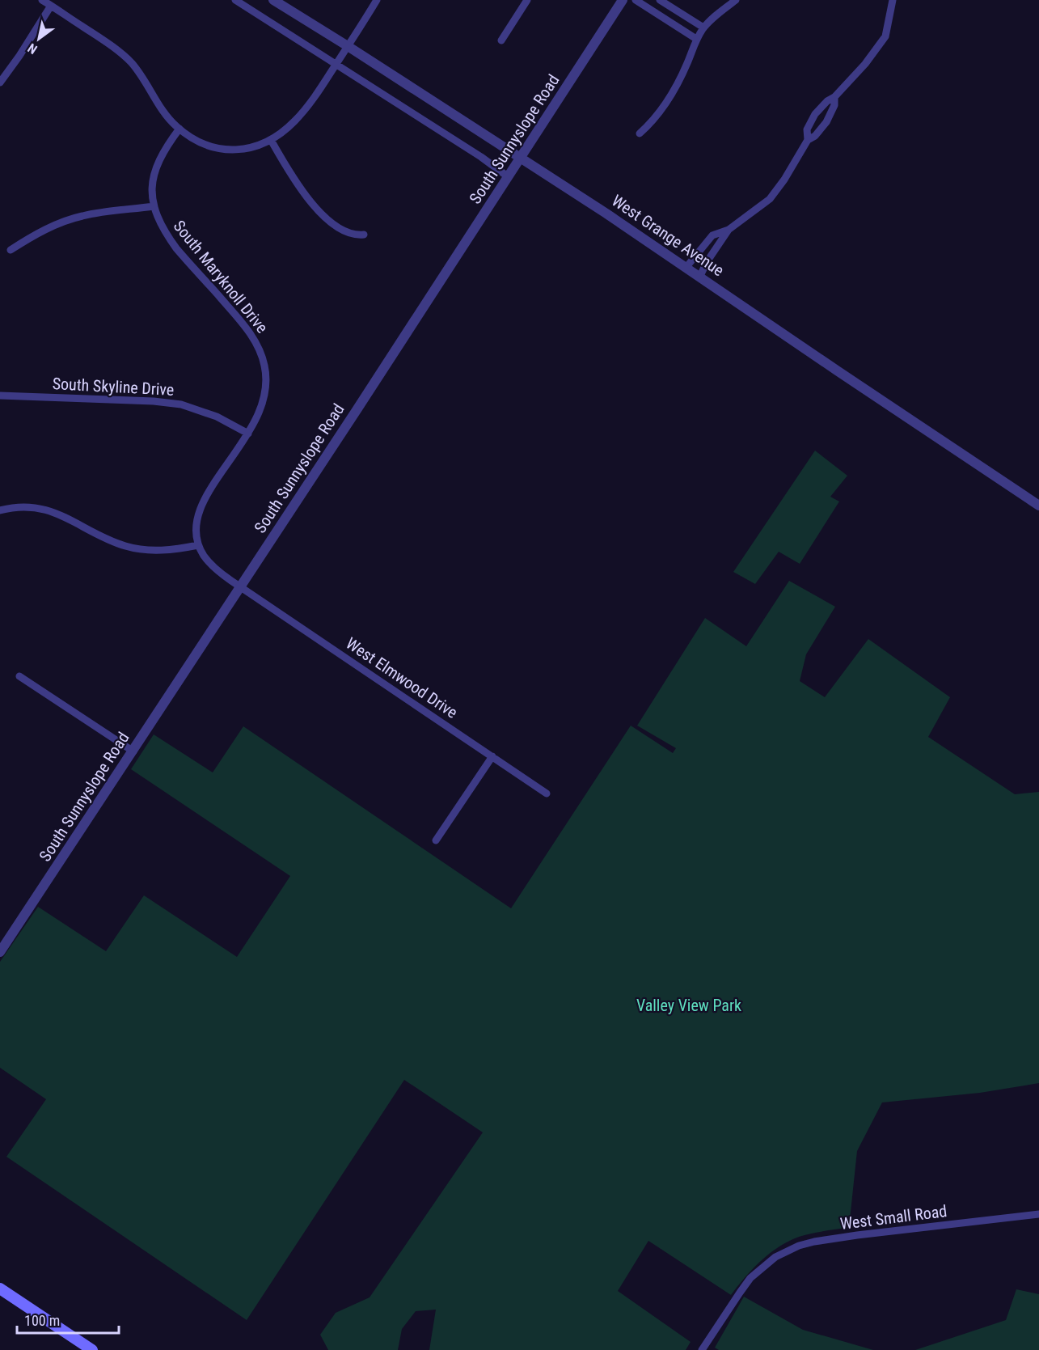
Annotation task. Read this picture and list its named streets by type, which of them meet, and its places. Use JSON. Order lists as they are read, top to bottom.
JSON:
{
  "streets": {
    "street": [
      "South Sunnyslope Road",
      "West Grange Avenue",
      "South Maryknoll Drive",
      "South Skyline Drive",
      "West Elmwood Drive",
      "West Small Road"
    ]
  },
  "crossings": [
    ["South Sunnyslope Road", "West Grange Avenue"],
    ["South Sunnyslope Road", "West Elmwood Drive"],
    ["South Maryknoll Drive", "South Skyline Drive"]
  ],
  "parks": ["Valley View Park"],
  "scale_bar": "100 m",
  "north": "bottom left"
}
